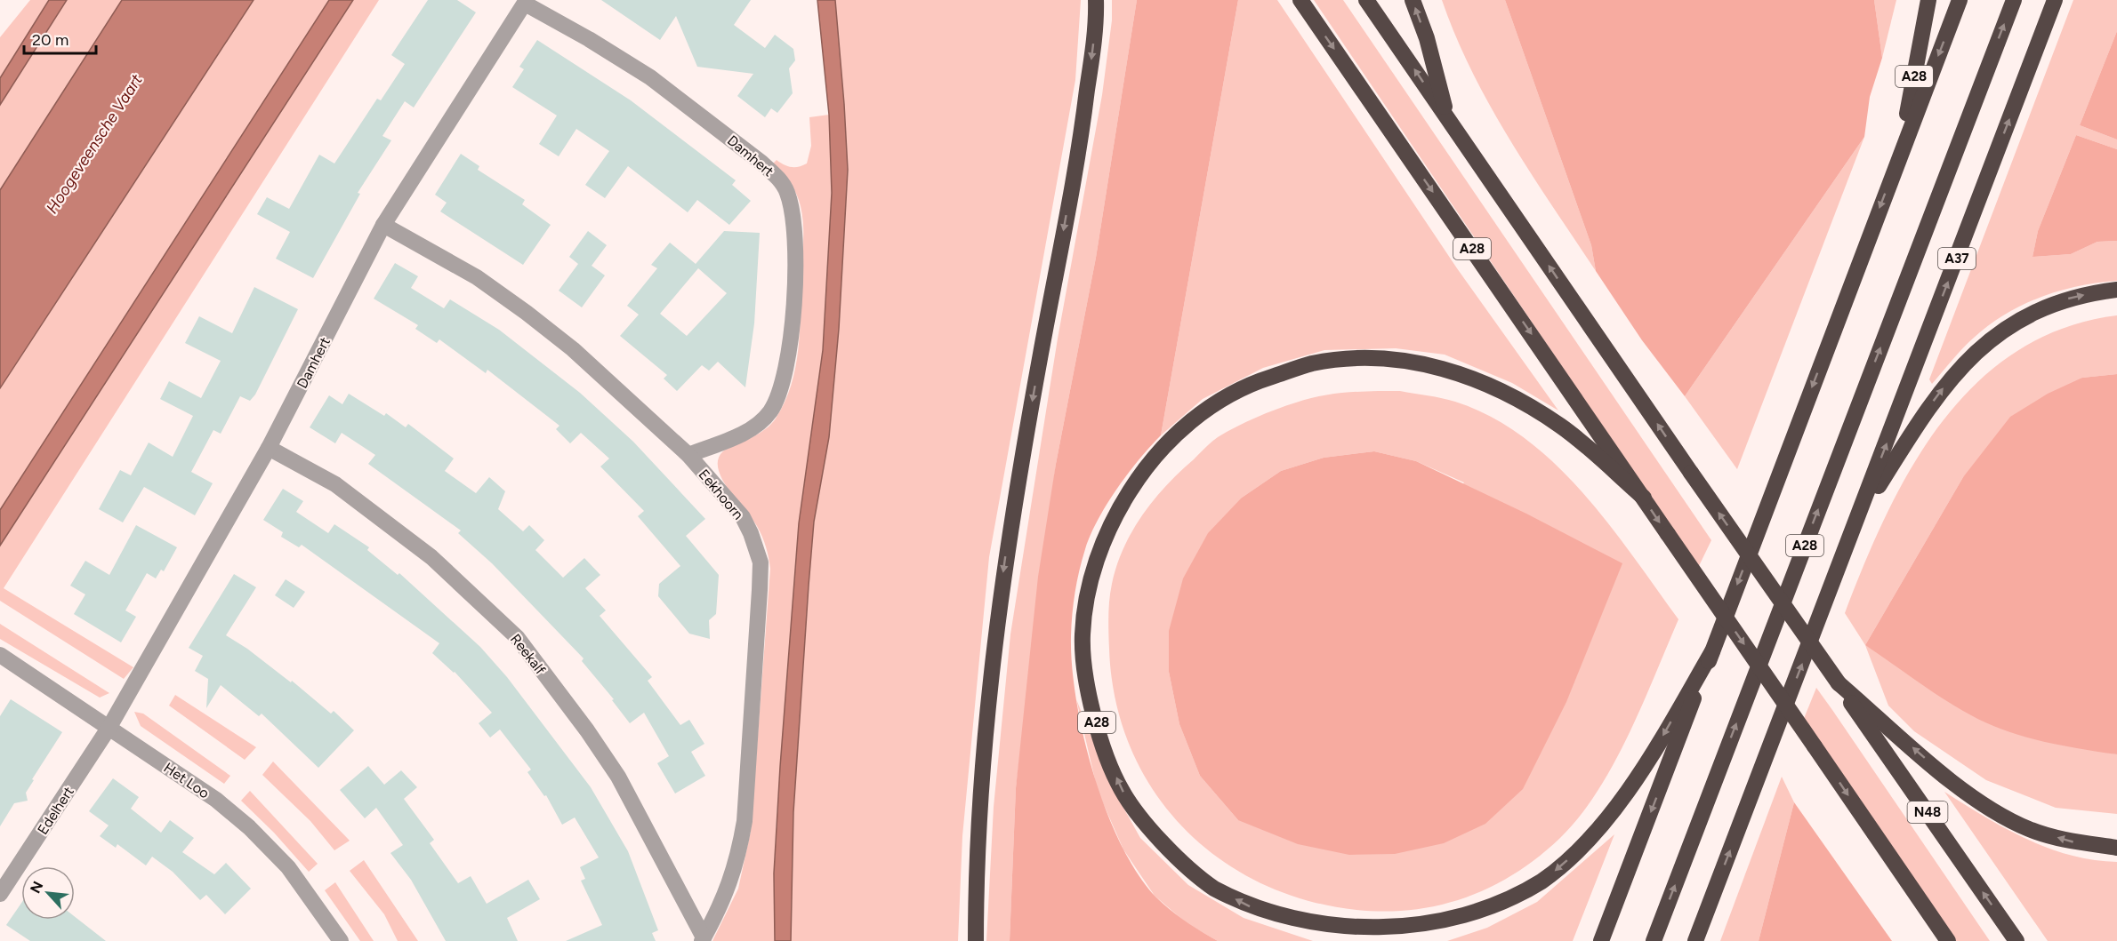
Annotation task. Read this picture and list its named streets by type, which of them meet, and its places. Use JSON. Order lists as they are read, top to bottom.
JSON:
{
  "streets": {
    "highway": ["A28", "A37", "N48"],
    "street": [
      "Damhert",
      "Eekhoorn",
      "Reekalf",
      "Het Loo",
      "Edelhert"
    ]
  },
  "crossings": [
    ["A28", "A37"],
    ["Damhert", "Eekhoorn"],
    ["Damhert", "Reekalf"],
    ["Damhert", "Het Loo"],
    ["Damhert", "Edelhert"],
    ["Eekhoorn", "Reekalf"],
    ["Het Loo", "Edelhert"]
  ],
  "water": ["Hoogeveensche Vaart"],
  "scale_bar": "20 m",
  "north": "top left"
}
